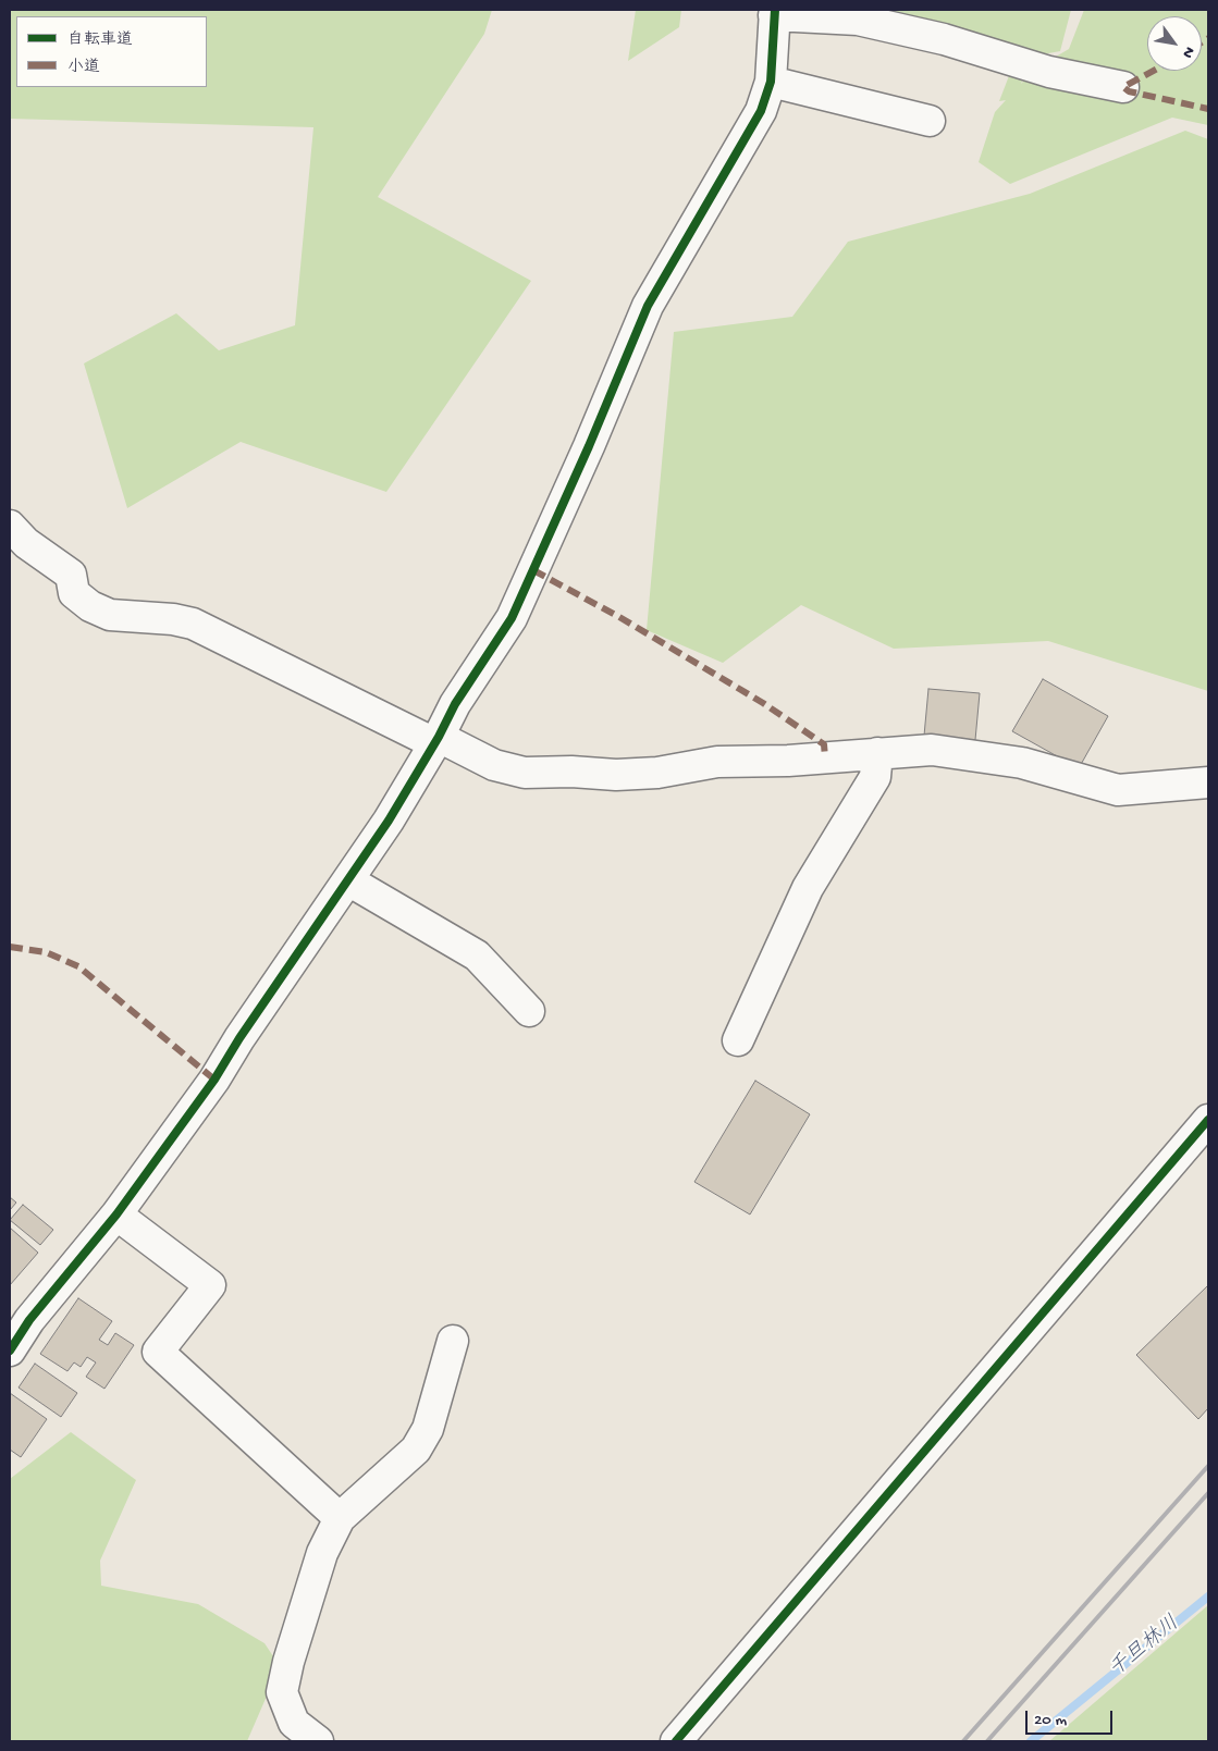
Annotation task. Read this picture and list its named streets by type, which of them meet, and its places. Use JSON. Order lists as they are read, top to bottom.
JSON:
{
  "water": ["千旦林川"],
  "legend": ["自転車道", "小道"],
  "scale_bar": "20 m",
  "north": "bottom right"
}
